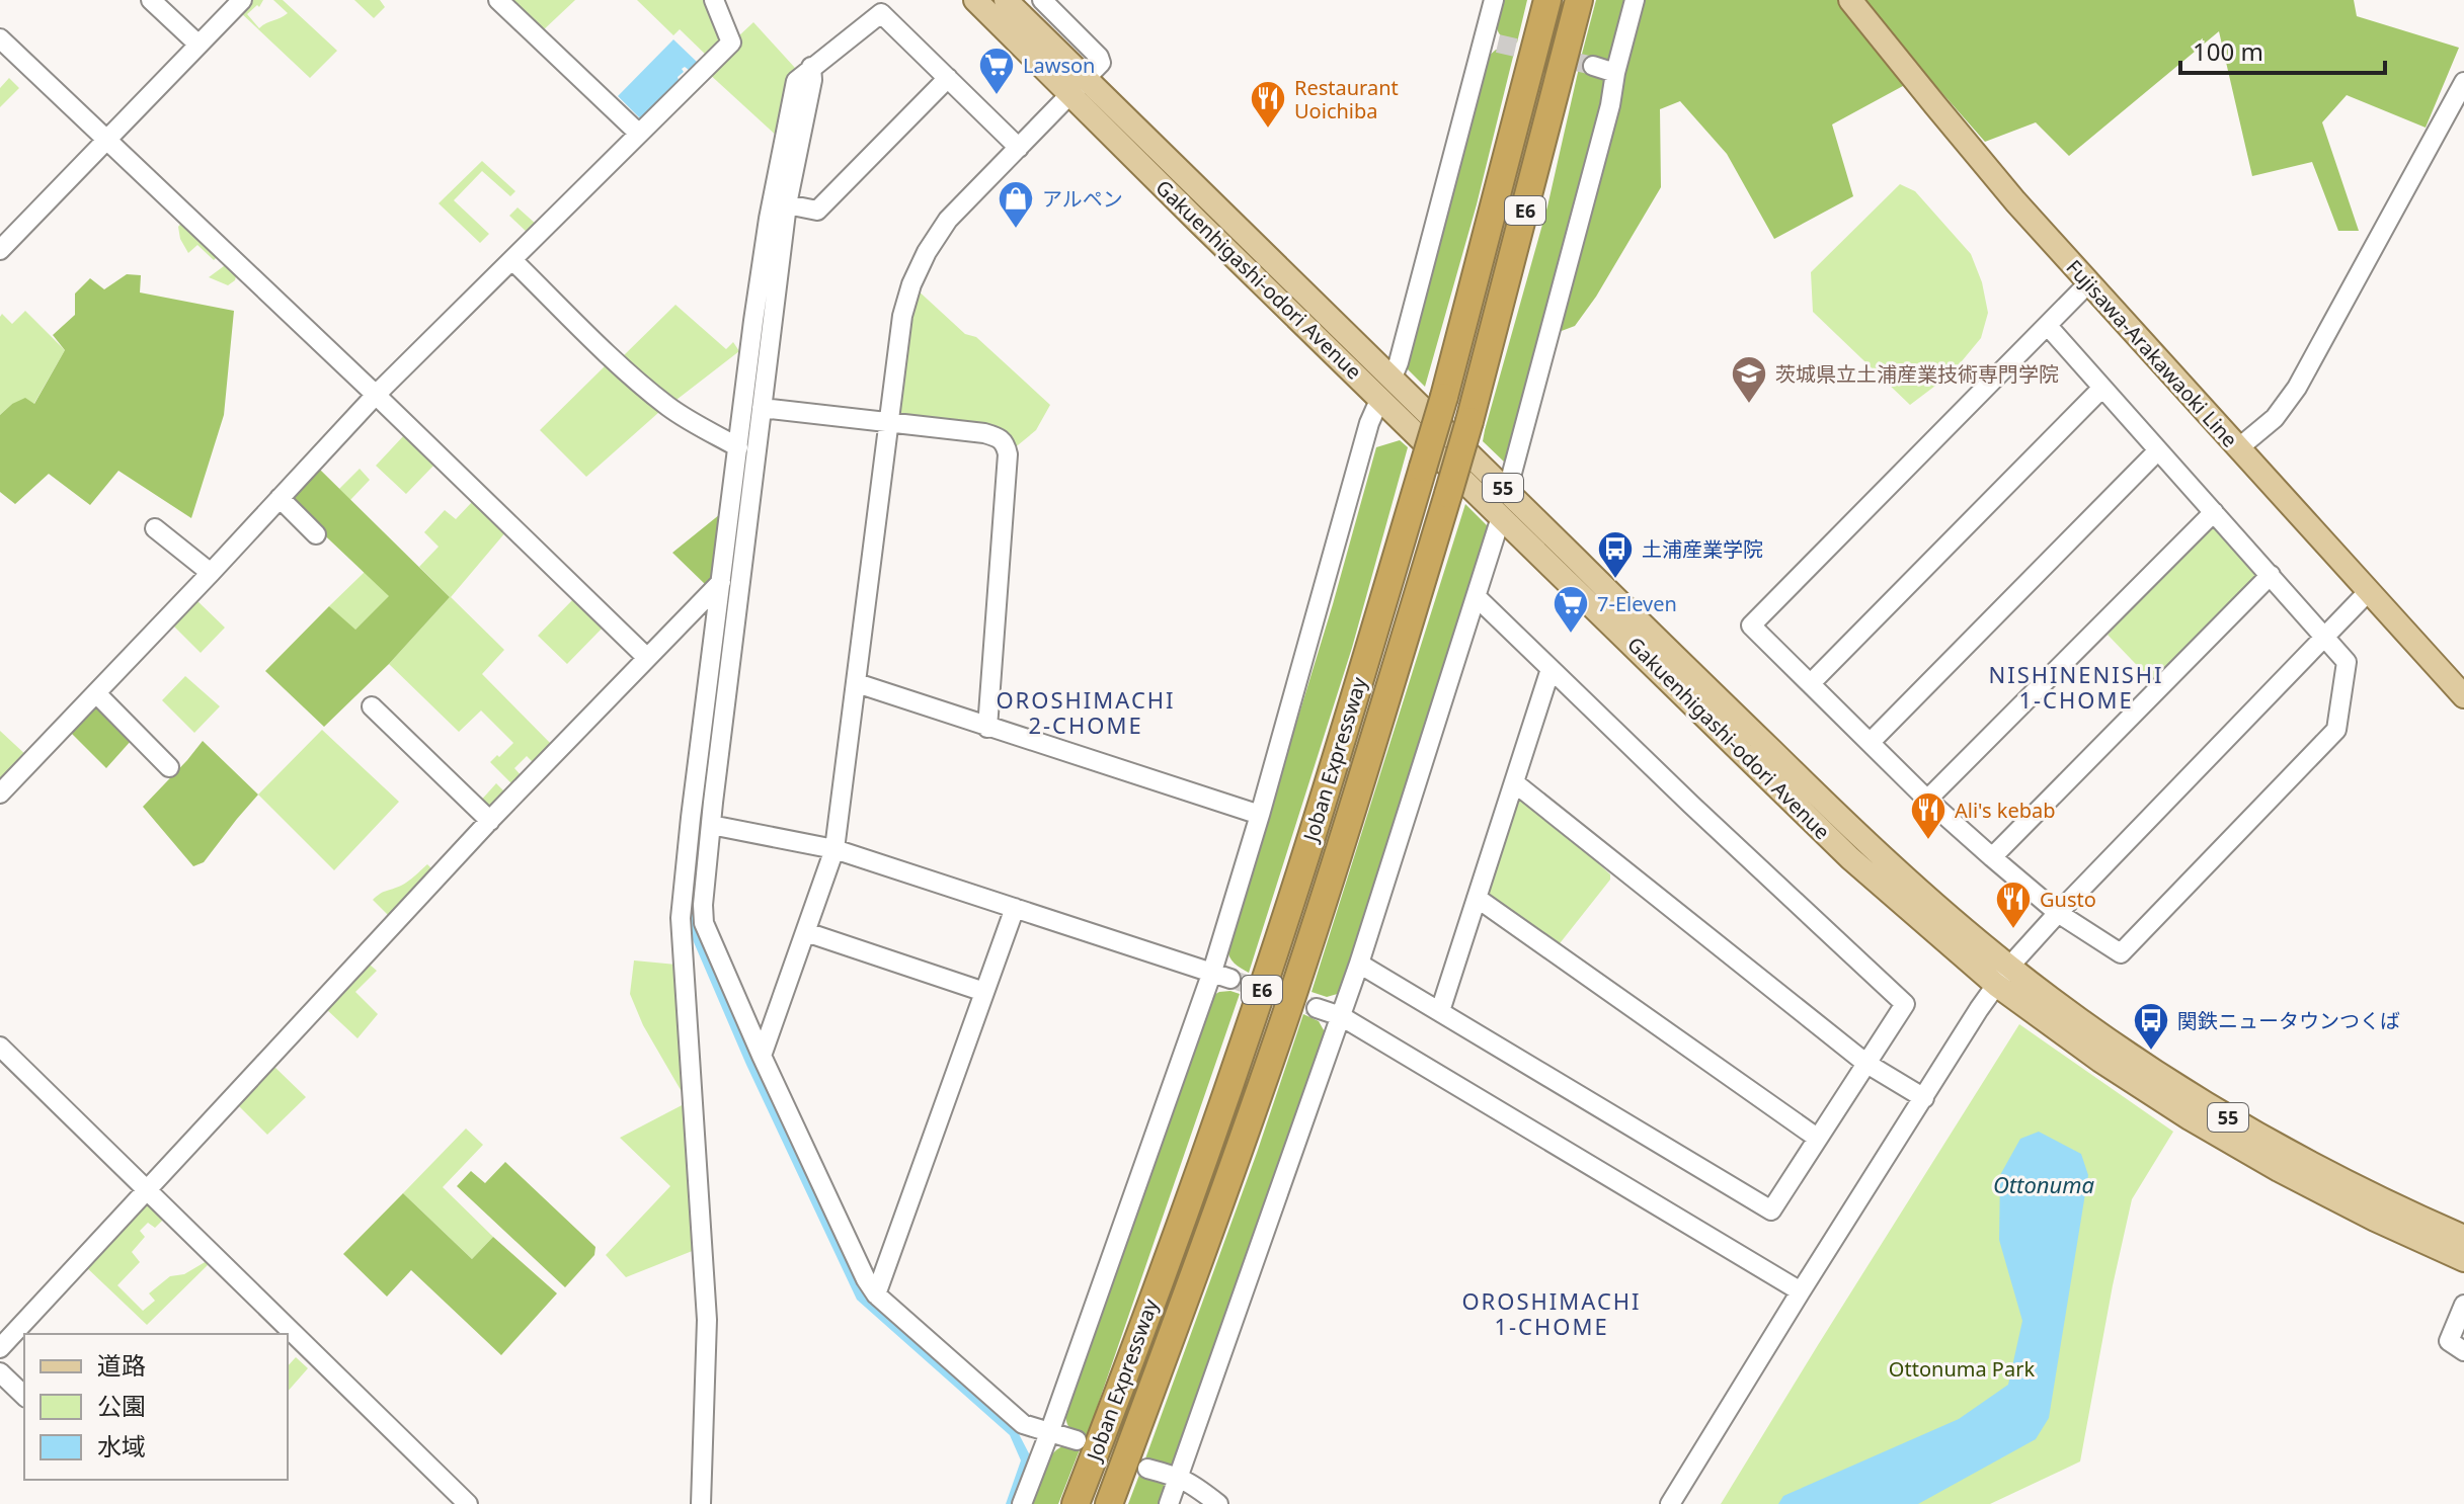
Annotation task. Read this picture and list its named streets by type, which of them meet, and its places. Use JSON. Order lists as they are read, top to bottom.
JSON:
{
  "streets": {
    "highway": ["E6", "Joban Expressway"],
    "main road": ["Gakuenhigashi-odori Avenue", "Fujisawa-Arakawaoki Line", "55"]
  },
  "crossings": [
    ["Gakuenhigashi-odori Avenue", "55"]
  ],
  "districts": ["NISHINENISHI 1-CHOME", "OROSHIMACHI 2-CHOME", "OROSHIMACHI 1-CHOME"],
  "water": ["Ottonuma"],
  "parks": ["Ottonuma Park"],
  "places": {
    "supermarket": ["Lawson", "7-Eleven"],
    "restaurant": ["Restaurant Uoichiba", "Ali's kebab", "Gusto"],
    "shop": ["アルペン"],
    "school or university": ["茨城県立土浦産業技術専門学院"],
    "bus stop": ["土浦産業学院", "関鉄ニュータウンつくば"]
  },
  "legend": ["道路", "公園", "水域"],
  "scale_bar": "100 m"
}
